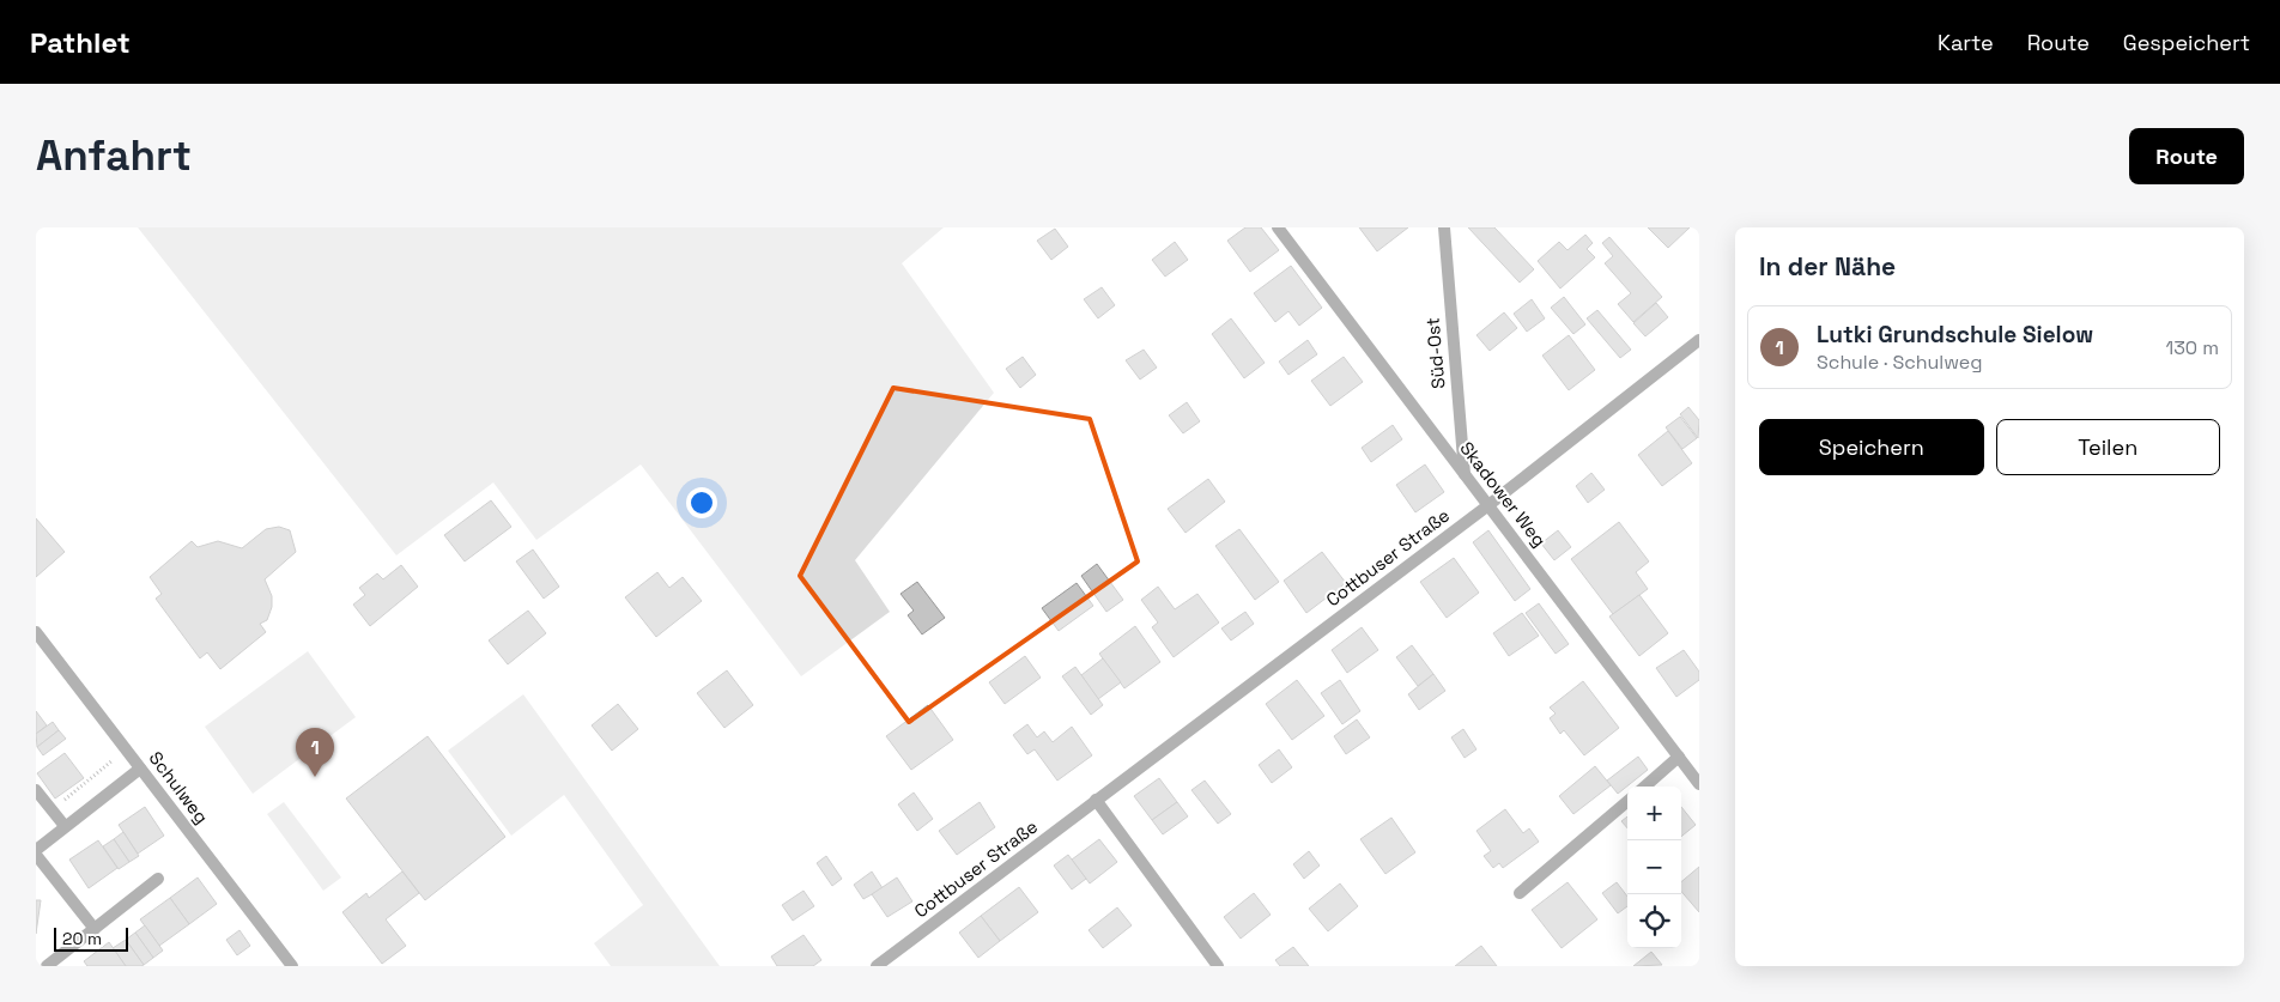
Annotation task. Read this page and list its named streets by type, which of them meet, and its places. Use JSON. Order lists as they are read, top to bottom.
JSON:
{
  "streets": {
    "street": [
      "Süd-Ost",
      "Skadower Weg",
      "Cottbuser Straße",
      "Schulweg"
    ]
  },
  "crossings": [
    ["Süd-Ost", "Skadower Weg"],
    ["Skadower Weg", "Cottbuser Straße"]
  ],
  "scale_bar": "20 m",
  "page": {
    "header": "Pathlet",
    "nav": ["Karte", "Route", "Gespeichert"],
    "buttons": [
      "Route",
      ["Speichern", "Teilen"]
    ],
    "title": "Anfahrt",
    "heading": "In der Nähe",
    "list": [
      {
        "mark": "1",
        "name": "Lutki Grundschule Sielow",
        "note": "Schule · Schulweg",
        "value": "130 m"
      }
    ],
    "pins": "1",
    "map_buttons": ["+", "−"],
    "scale": "20 m"
  }
}
